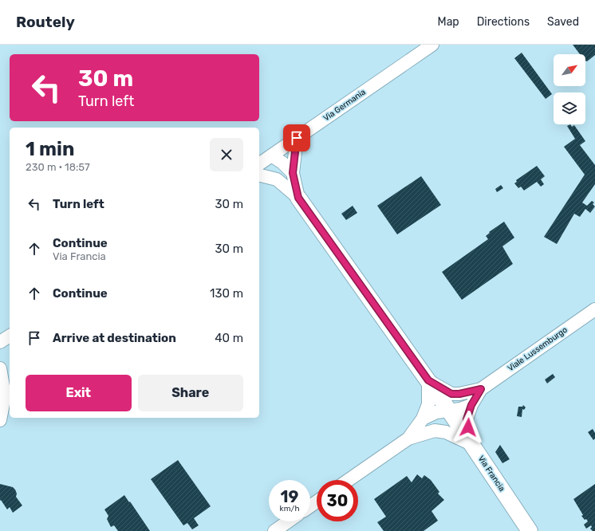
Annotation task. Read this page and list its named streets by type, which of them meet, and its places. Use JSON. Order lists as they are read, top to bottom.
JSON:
{
  "streets": {
    "street": ["Via Germania", "Viale Lussemburgo", "Via Francia"]
  },
  "north": "top right",
  "page": {
    "header": "Routely",
    "nav": ["Map", "Directions", "Saved"],
    "turn": ["30 m", "Turn left"],
    "heading": ["1 min", "230 m · 18:57"],
    "list": [
      {
        "name": "Turn left",
        "value": "30 m"
      },
      {
        "name": "Continue",
        "note": "Via Francia",
        "value": "30 m"
      },
      {
        "name": "Continue",
        "value": "130 m"
      },
      {
        "name": "Arrive at destination",
        "value": "40 m"
      }
    ],
    "buttons": ["Exit", "Share"],
    "speed": "19 km/h",
    "limit": "30"
  }
}
